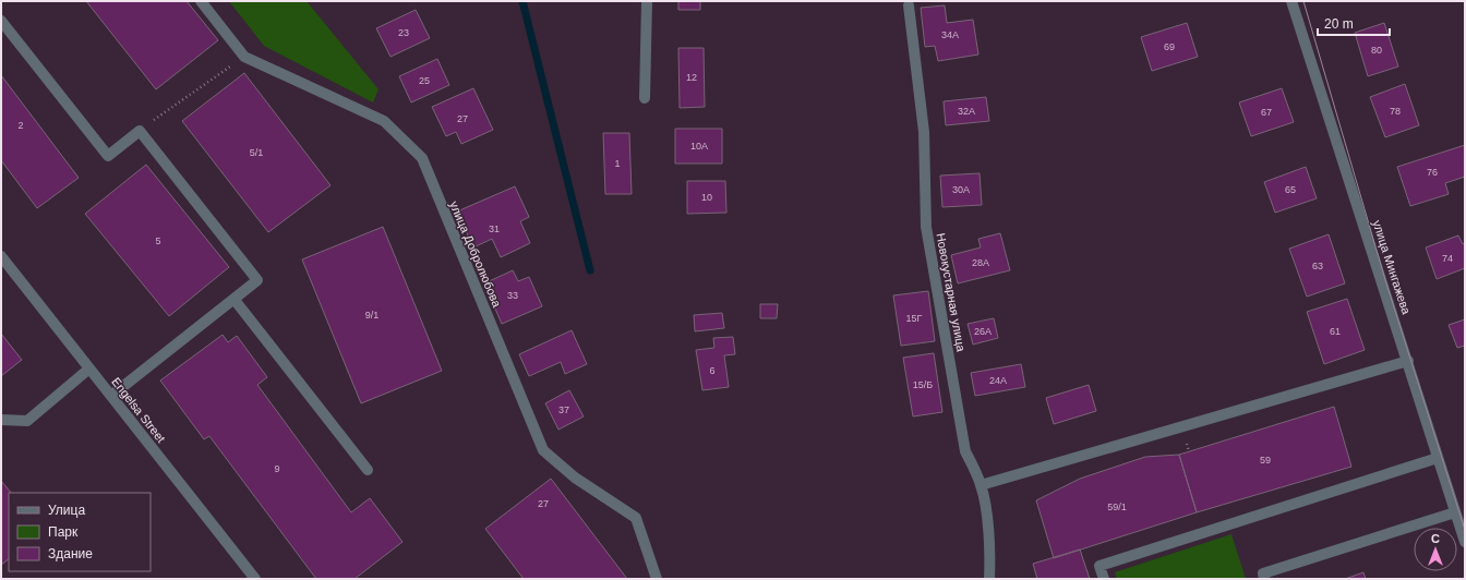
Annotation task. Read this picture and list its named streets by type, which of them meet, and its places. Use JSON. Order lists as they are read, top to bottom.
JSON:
{
  "streets": {
    "street": [
      "улица Добролюбова",
      "улица Мингажева",
      "Новокустарная улица",
      "Engelsa Street"
    ]
  },
  "house_numbers": [
    "23",
    "34А",
    "69",
    "80",
    "12",
    "25",
    "32А",
    "78",
    "67",
    "27",
    "2",
    "10А",
    "5/1",
    "1",
    "76",
    "30А",
    "65",
    "10",
    "31",
    "5",
    "74",
    "28А",
    "63",
    "33",
    "9/1",
    "15Г",
    "26А",
    "61",
    "6",
    "24А",
    "15/Б",
    "37",
    "59",
    "9",
    "27",
    "59/1"
  ],
  "legend": ["Улица", "Парк", "Здание"],
  "scale_bar": "20 m",
  "north": "top"
}
